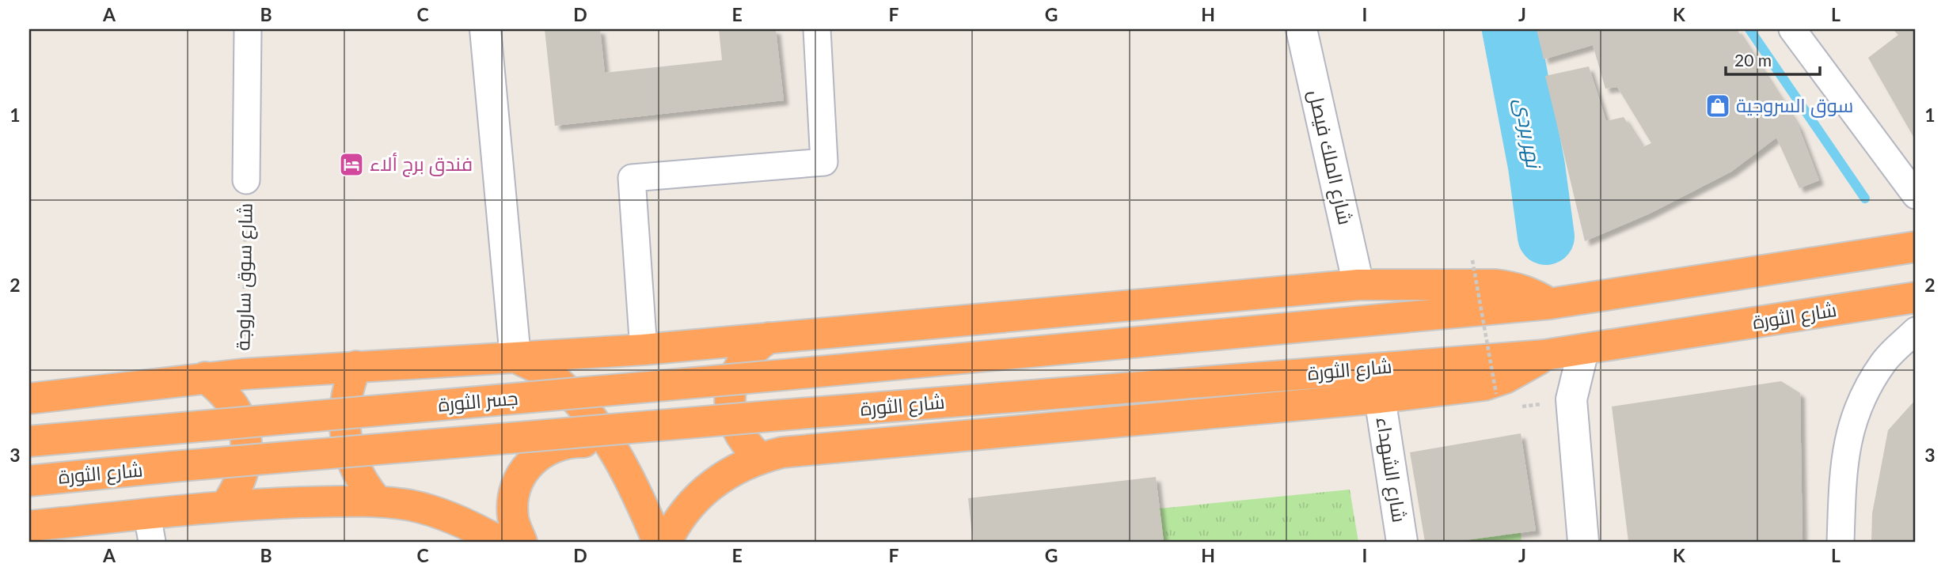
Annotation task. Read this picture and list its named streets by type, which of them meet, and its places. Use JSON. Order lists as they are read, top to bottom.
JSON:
{
  "streets": {
    "highway": ["شارع الثورة", "جسر الثورة"],
    "street": ["شارع الملك فيصل", "شارع الشهداء"],
    "path": ["شارع سوق ساروجة"]
  },
  "crossings": [
    ["شارع الثورة", "جسر الثورة"]
  ],
  "water": ["نهر بردى"],
  "places": {
    "shop": ["سوق السروجية"],
    "hotel": ["فندق برج ألاء"]
  },
  "scale_bar": "20 m",
  "grid": {
    "columns": [
      "A",
      "B",
      "C",
      "D",
      "E",
      "F",
      "G",
      "H",
      "I",
      "J",
      "K",
      "L"
    ],
    "rows": ["1", "2", "3"]
  }
}
